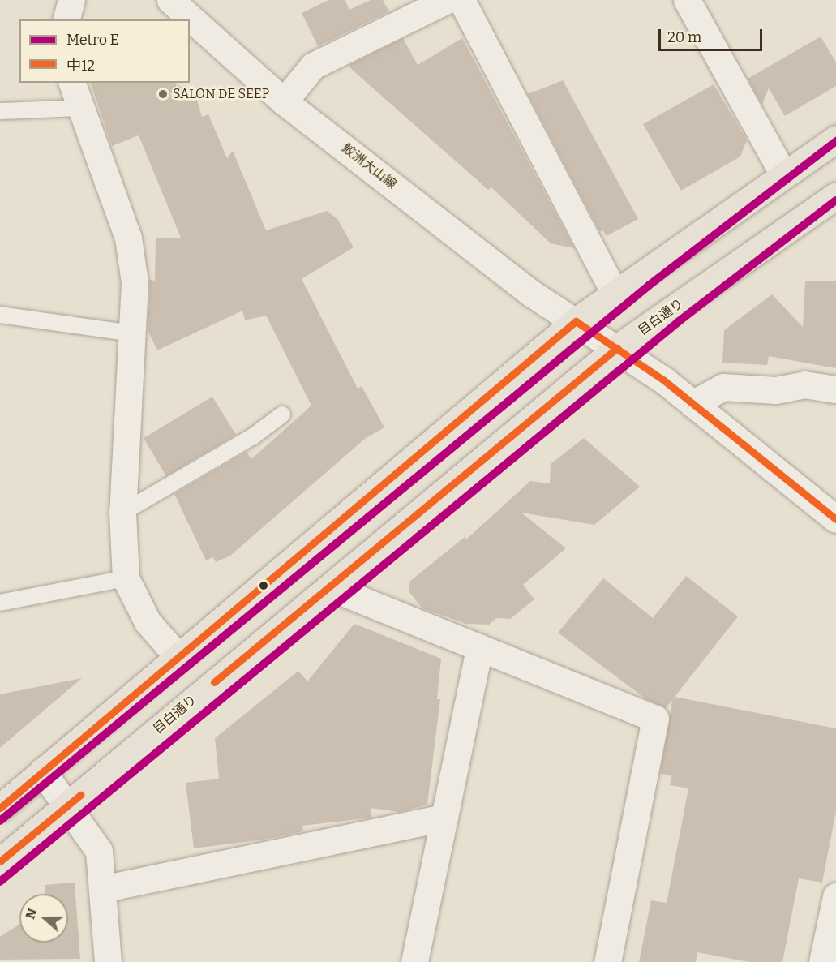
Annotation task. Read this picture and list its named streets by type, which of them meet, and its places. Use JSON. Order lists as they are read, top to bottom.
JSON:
{
  "streets": {
    "main road": ["目白通り"],
    "street": ["鮫洲大山線"]
  },
  "crossings": [
    ["鮫洲大山線", "目白通り"]
  ],
  "places": ["SALON DE SEEP"],
  "lines": ["metro line E", "transit line 中12"],
  "legend": ["Metro E", "中12"],
  "scale_bar": "20 m",
  "north": "left"
}
